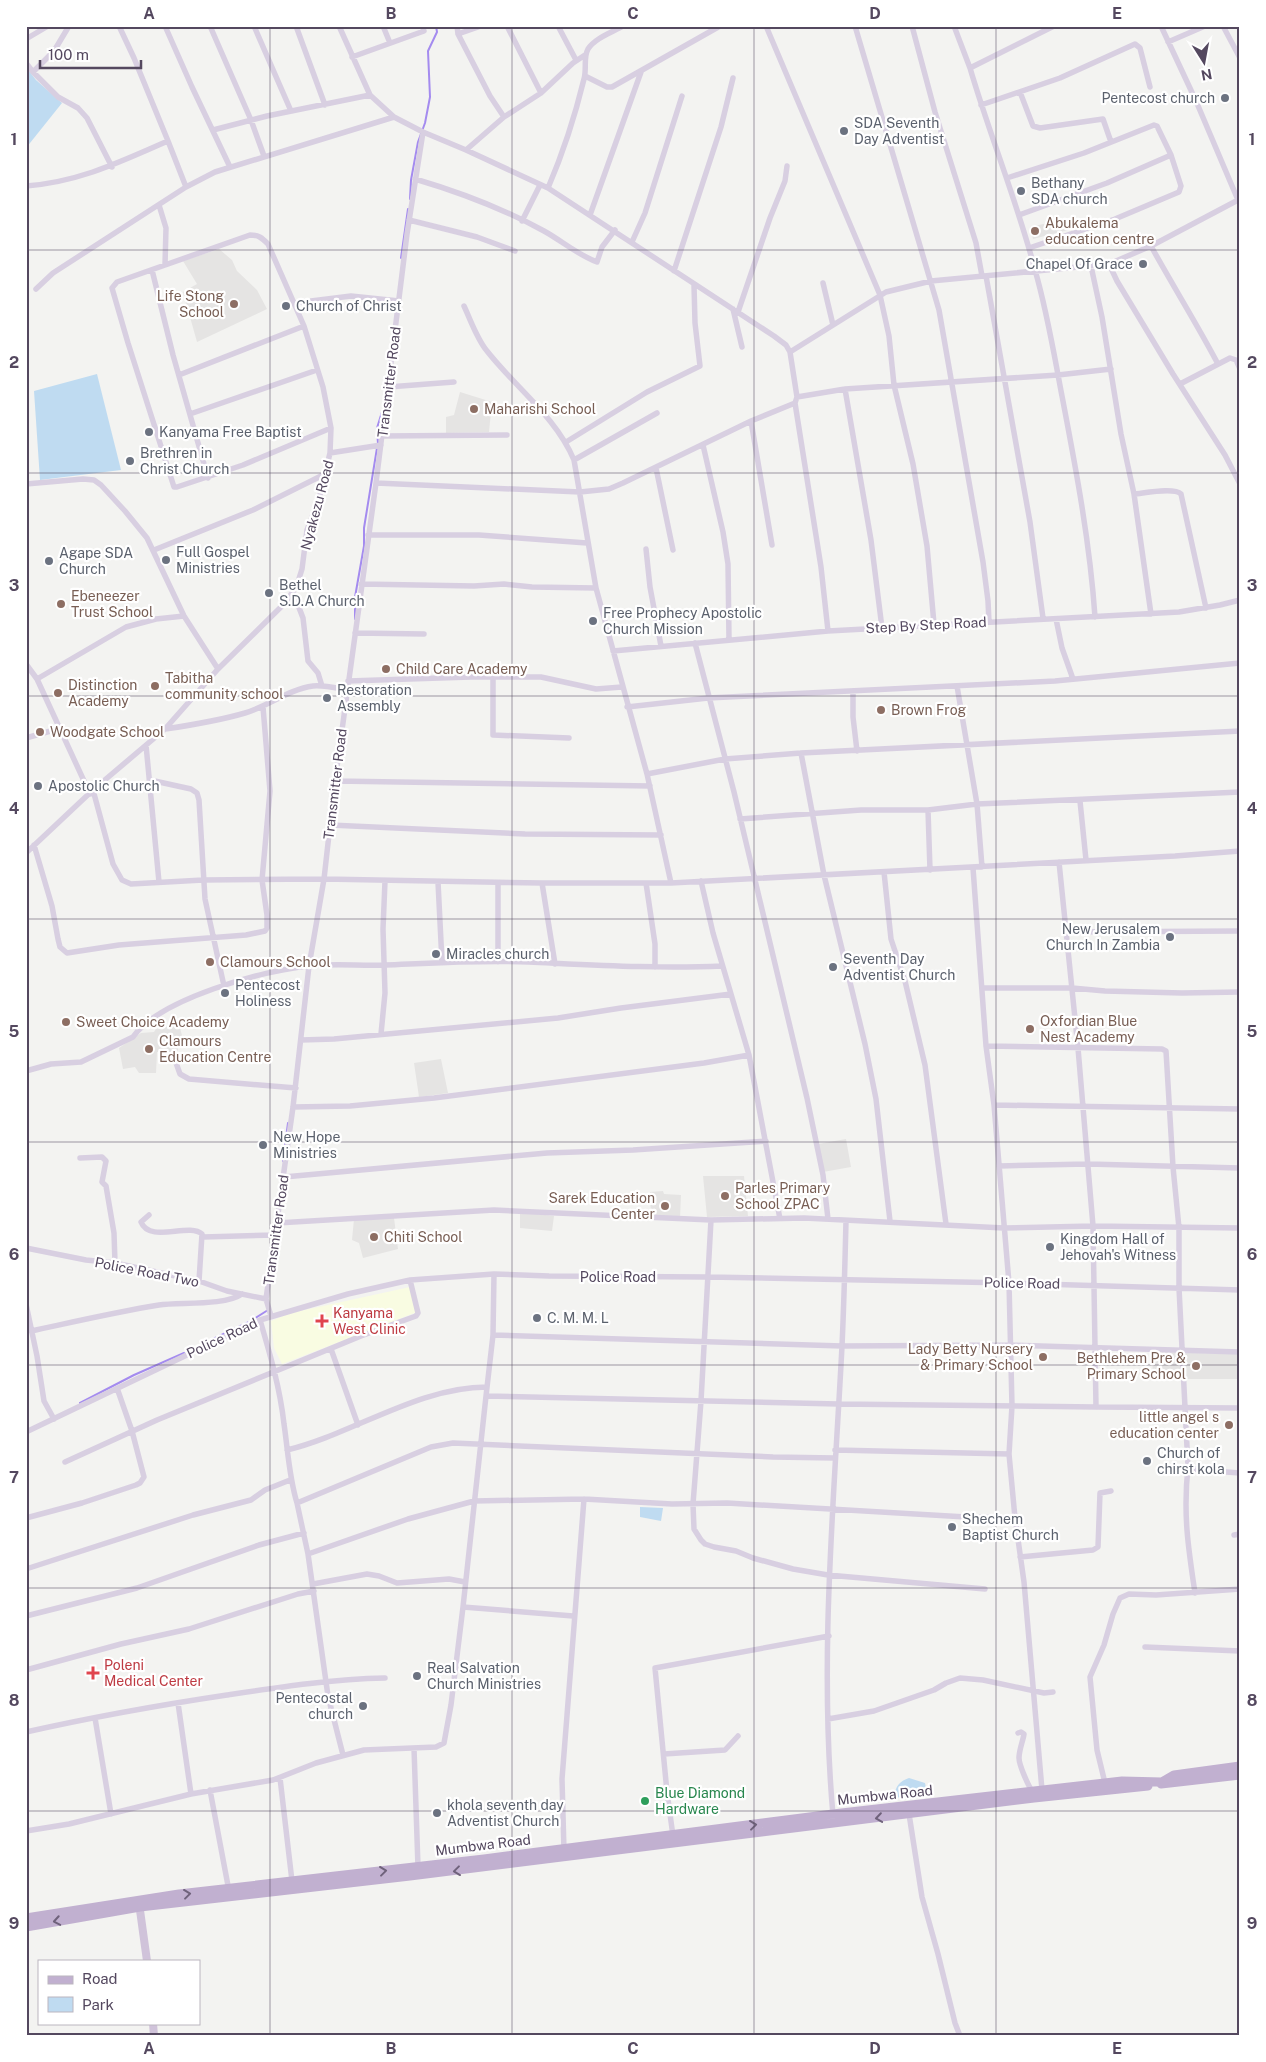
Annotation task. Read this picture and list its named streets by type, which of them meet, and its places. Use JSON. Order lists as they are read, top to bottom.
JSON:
{
  "streets": {
    "main road": ["Mumbwa Road"],
    "street": [
      "Transmitter Road",
      "Nyakezu Road",
      "Step By Step Road",
      "Police Road Two",
      "Police Road"
    ]
  },
  "crossings": [
    ["Transmitter Road", "Police Road Two"],
    ["Transmitter Road", "Police Road"]
  ],
  "places": {
    "other": [
      "Pentecost church",
      "SDA Seventh Day Adventist",
      "Bethany SDA church",
      "Abukalema education centre",
      "Chapel Of Grace",
      "Life Stong School",
      "Church of Christ",
      "Maharishi School",
      "Kanyama Free Baptist",
      "Brethren in Christ Church",
      "Full Gospel Ministries",
      "Agape SDA Church",
      "Bethel S.D.A Church",
      "Ebeneezer Trust School",
      "Free Prophecy Apostolic Church Mission",
      "Child Care Academy",
      "Tabitha community school",
      "Distinction Academy",
      "Restoration Assembly",
      "Brown Frog",
      "Woodgate School",
      "Apostolic Church",
      "New Jerusalem Church In Zambia",
      "Miracles church",
      "Clamours School",
      "Seventh Day Adventist Church",
      "Pentecost Holiness",
      "Sweet Choice Academy",
      "Oxfordian Blue Nest Academy",
      "Clamours Education Centre",
      "New Hope Ministries",
      "Parles Primary School ZPAC",
      "Sarek Education Center",
      "Chiti School",
      "Kingdom Hall of Jehovah's Witness",
      "C. M. M. L",
      "Lady Betty Nursery & Primary School",
      "Bethlehem Pre & Primary School",
      "little angel s education center",
      "Church of chirst kola",
      "Shechem Baptist Church",
      "Real Salvation Church Ministries",
      "Pentecostal church",
      "Blue Diamond Hardware",
      "khola seventh day Adventist Church"
    ],
    "health": ["Kanyama West Clinic", "Poleni Medical Center"]
  },
  "legend": ["Road", "Park"],
  "scale_bar": "100 m",
  "north": "bottom",
  "grid": {
    "columns": [
      "A",
      "B",
      "C",
      "D",
      "E"
    ],
    "rows": [
      "1",
      "2",
      "3",
      "4",
      "5",
      "6",
      "7",
      "8",
      "9"
    ]
  }
}
